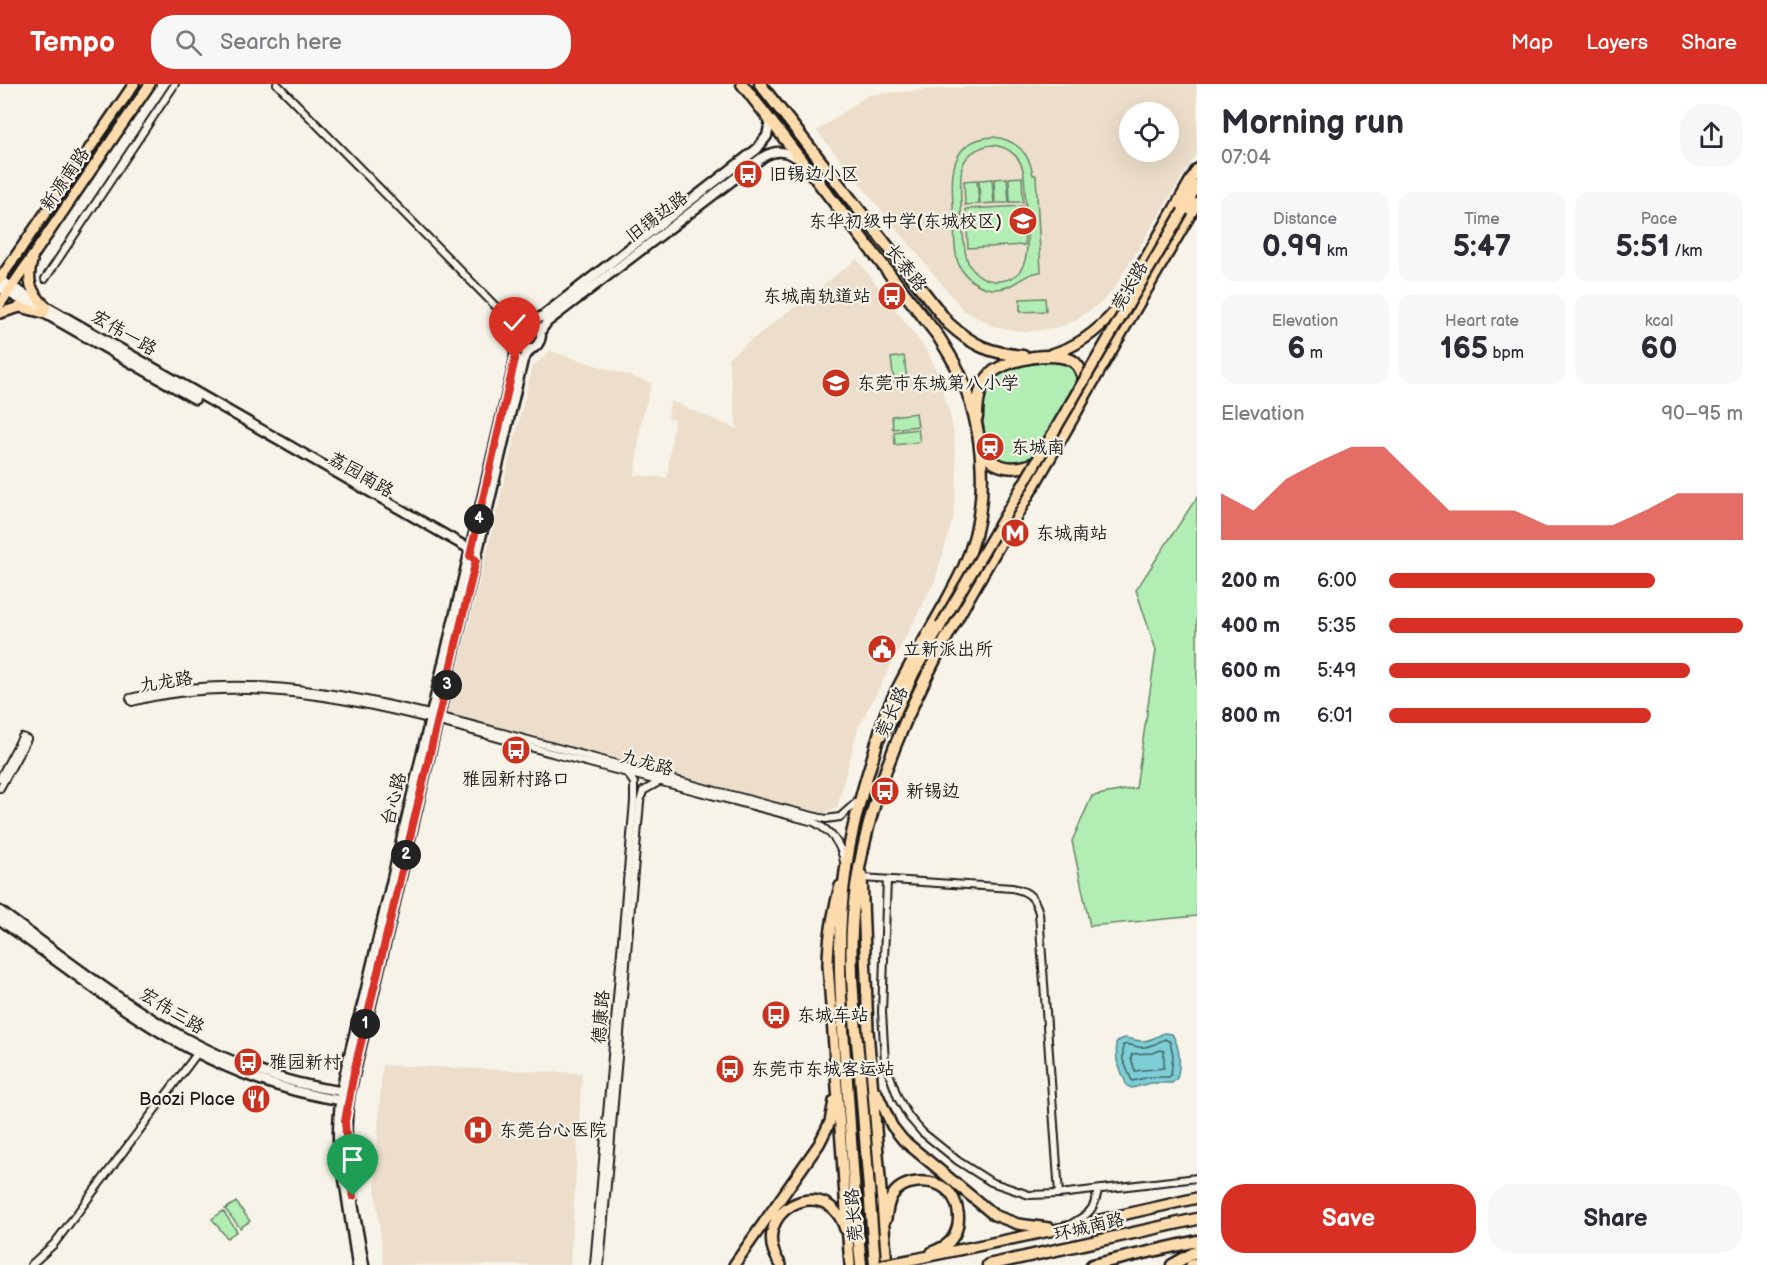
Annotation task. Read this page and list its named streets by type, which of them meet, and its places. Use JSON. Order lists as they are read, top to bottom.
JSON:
{
  "streets": {
    "highway": ["长泰路", "莞长路", "环城南路"],
    "main road": [
      "新源南路",
      "旧锡边路",
      "宏伟一路",
      "荔园南路",
      "台心路",
      "宏伟三路"
    ],
    "street": ["九龙路", "德康路"]
  },
  "crossings": [
    ["新源南路", "宏伟一路"],
    ["旧锡边路", "长泰路"],
    ["旧锡边路", "台心路"],
    ["长泰路", "莞长路"],
    ["莞长路", "九龙路"],
    ["宏伟一路", "荔园南路"],
    ["荔园南路", "台心路"],
    ["九龙路", "台心路"],
    ["九龙路", "德康路"],
    ["台心路", "宏伟三路"]
  ],
  "places": {
    "bus stop": [
      "旧锡边小区",
      "东城南轨道站",
      "雅园新村路口",
      "新锡边",
      "东城车站",
      "雅园新村",
      "东莞市东城客运站"
    ],
    "school or university": ["东华初级中学(东城校区)", "东莞市东城第八小学"],
    "station": ["东城南"],
    "metro station": ["东城南站"],
    "public building": ["立新派出所"],
    "restaurant": ["Baozi Place"],
    "hospital": ["东莞台心医院"]
  },
  "page": {
    "header": "Tempo",
    "search": "Search here",
    "nav": ["Map", "Layers", "Share"],
    "heading": ["Morning run", "07:04"],
    "stats": [
      ["Distance", "0.99 km"],
      ["Time", "5:47"],
      ["Pace", "5:51 /km"],
      ["Elevation", "6 m"],
      ["Heart rate", "165 bpm"],
      ["kcal", "60"]
    ],
    "chart": ["Elevation", "90–95 m"],
    "pins": [
      "4",
      "3",
      "2",
      "1"
    ],
    "list": [
      {
        "name": "200 m",
        "note": "6:00"
      },
      {
        "name": "400 m",
        "note": "5:35"
      },
      {
        "name": "600 m",
        "note": "5:49"
      },
      {
        "name": "800 m",
        "note": "6:01"
      }
    ],
    "buttons": ["Save", "Share"]
  }
}
